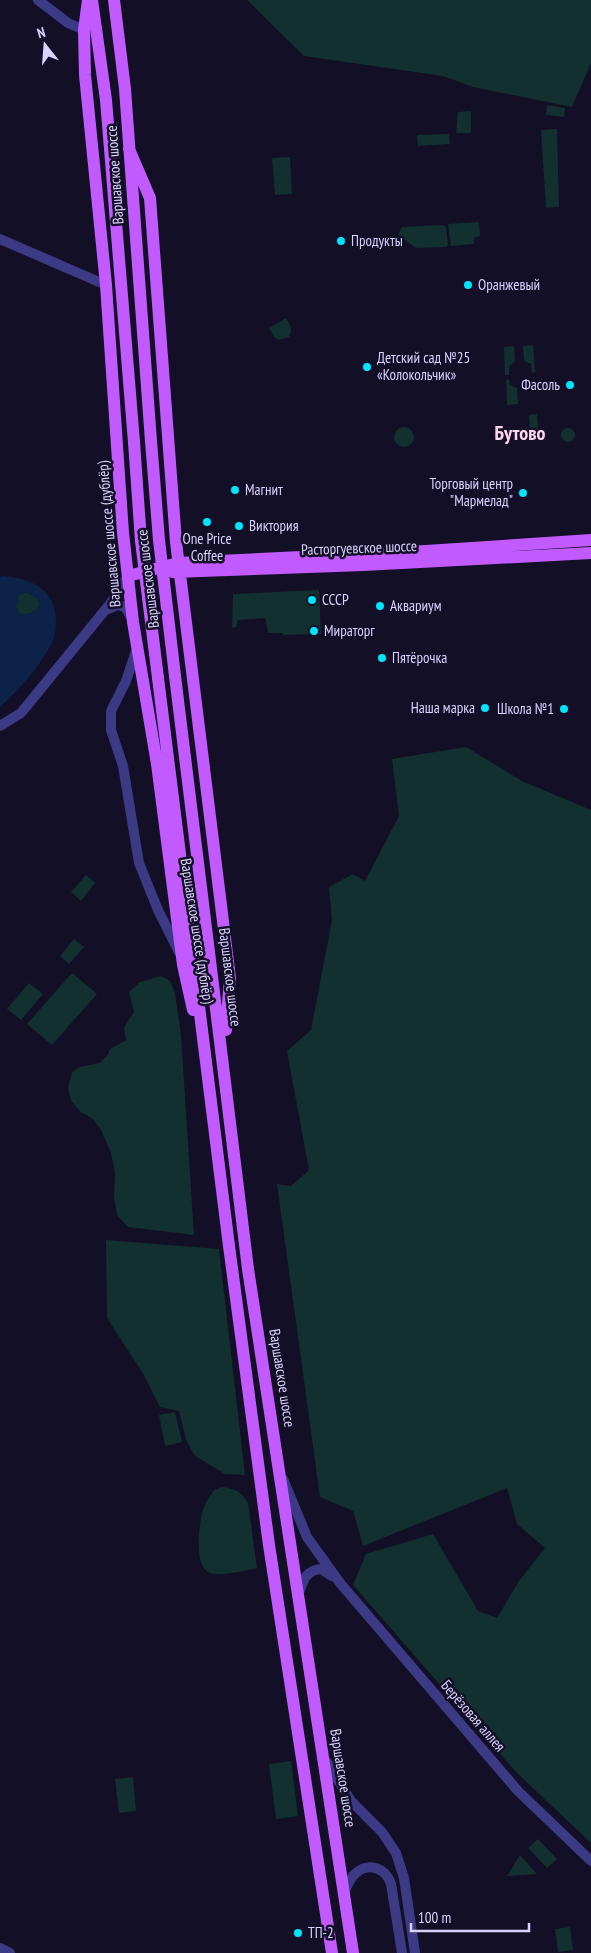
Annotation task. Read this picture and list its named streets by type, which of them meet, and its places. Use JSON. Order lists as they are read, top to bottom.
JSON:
{
  "streets": {
    "main road": ["Варшавское шоссе", "Варшавское шоссе (дублёр)", "Расторгуевское шоссе"],
    "street": ["Берёзовая аллея"]
  },
  "crossings": [
    ["Варшавское шоссе", "Варшавское шоссе (дублёр)"],
    ["Варшавское шоссе", "Берёзовая аллея"],
    ["Варшавское шоссе (дублёр)", "Расторгуевское шоссе"]
  ],
  "districts": ["Бутово"],
  "places": [
    "Продукты",
    "Оранжевый",
    "Детский сад №25 «Колокольчик»",
    "Фасоль",
    "Магнит",
    "Торговый центр \"Мармелад\"",
    "One Price Coffee",
    "Виктория",
    "СССР",
    "Аквариум",
    "Мираторг",
    "Пятёрочка",
    "Наша марка",
    "Школа №1",
    "ТП-2"
  ],
  "scale_bar": "100 m",
  "north": "top"
}
